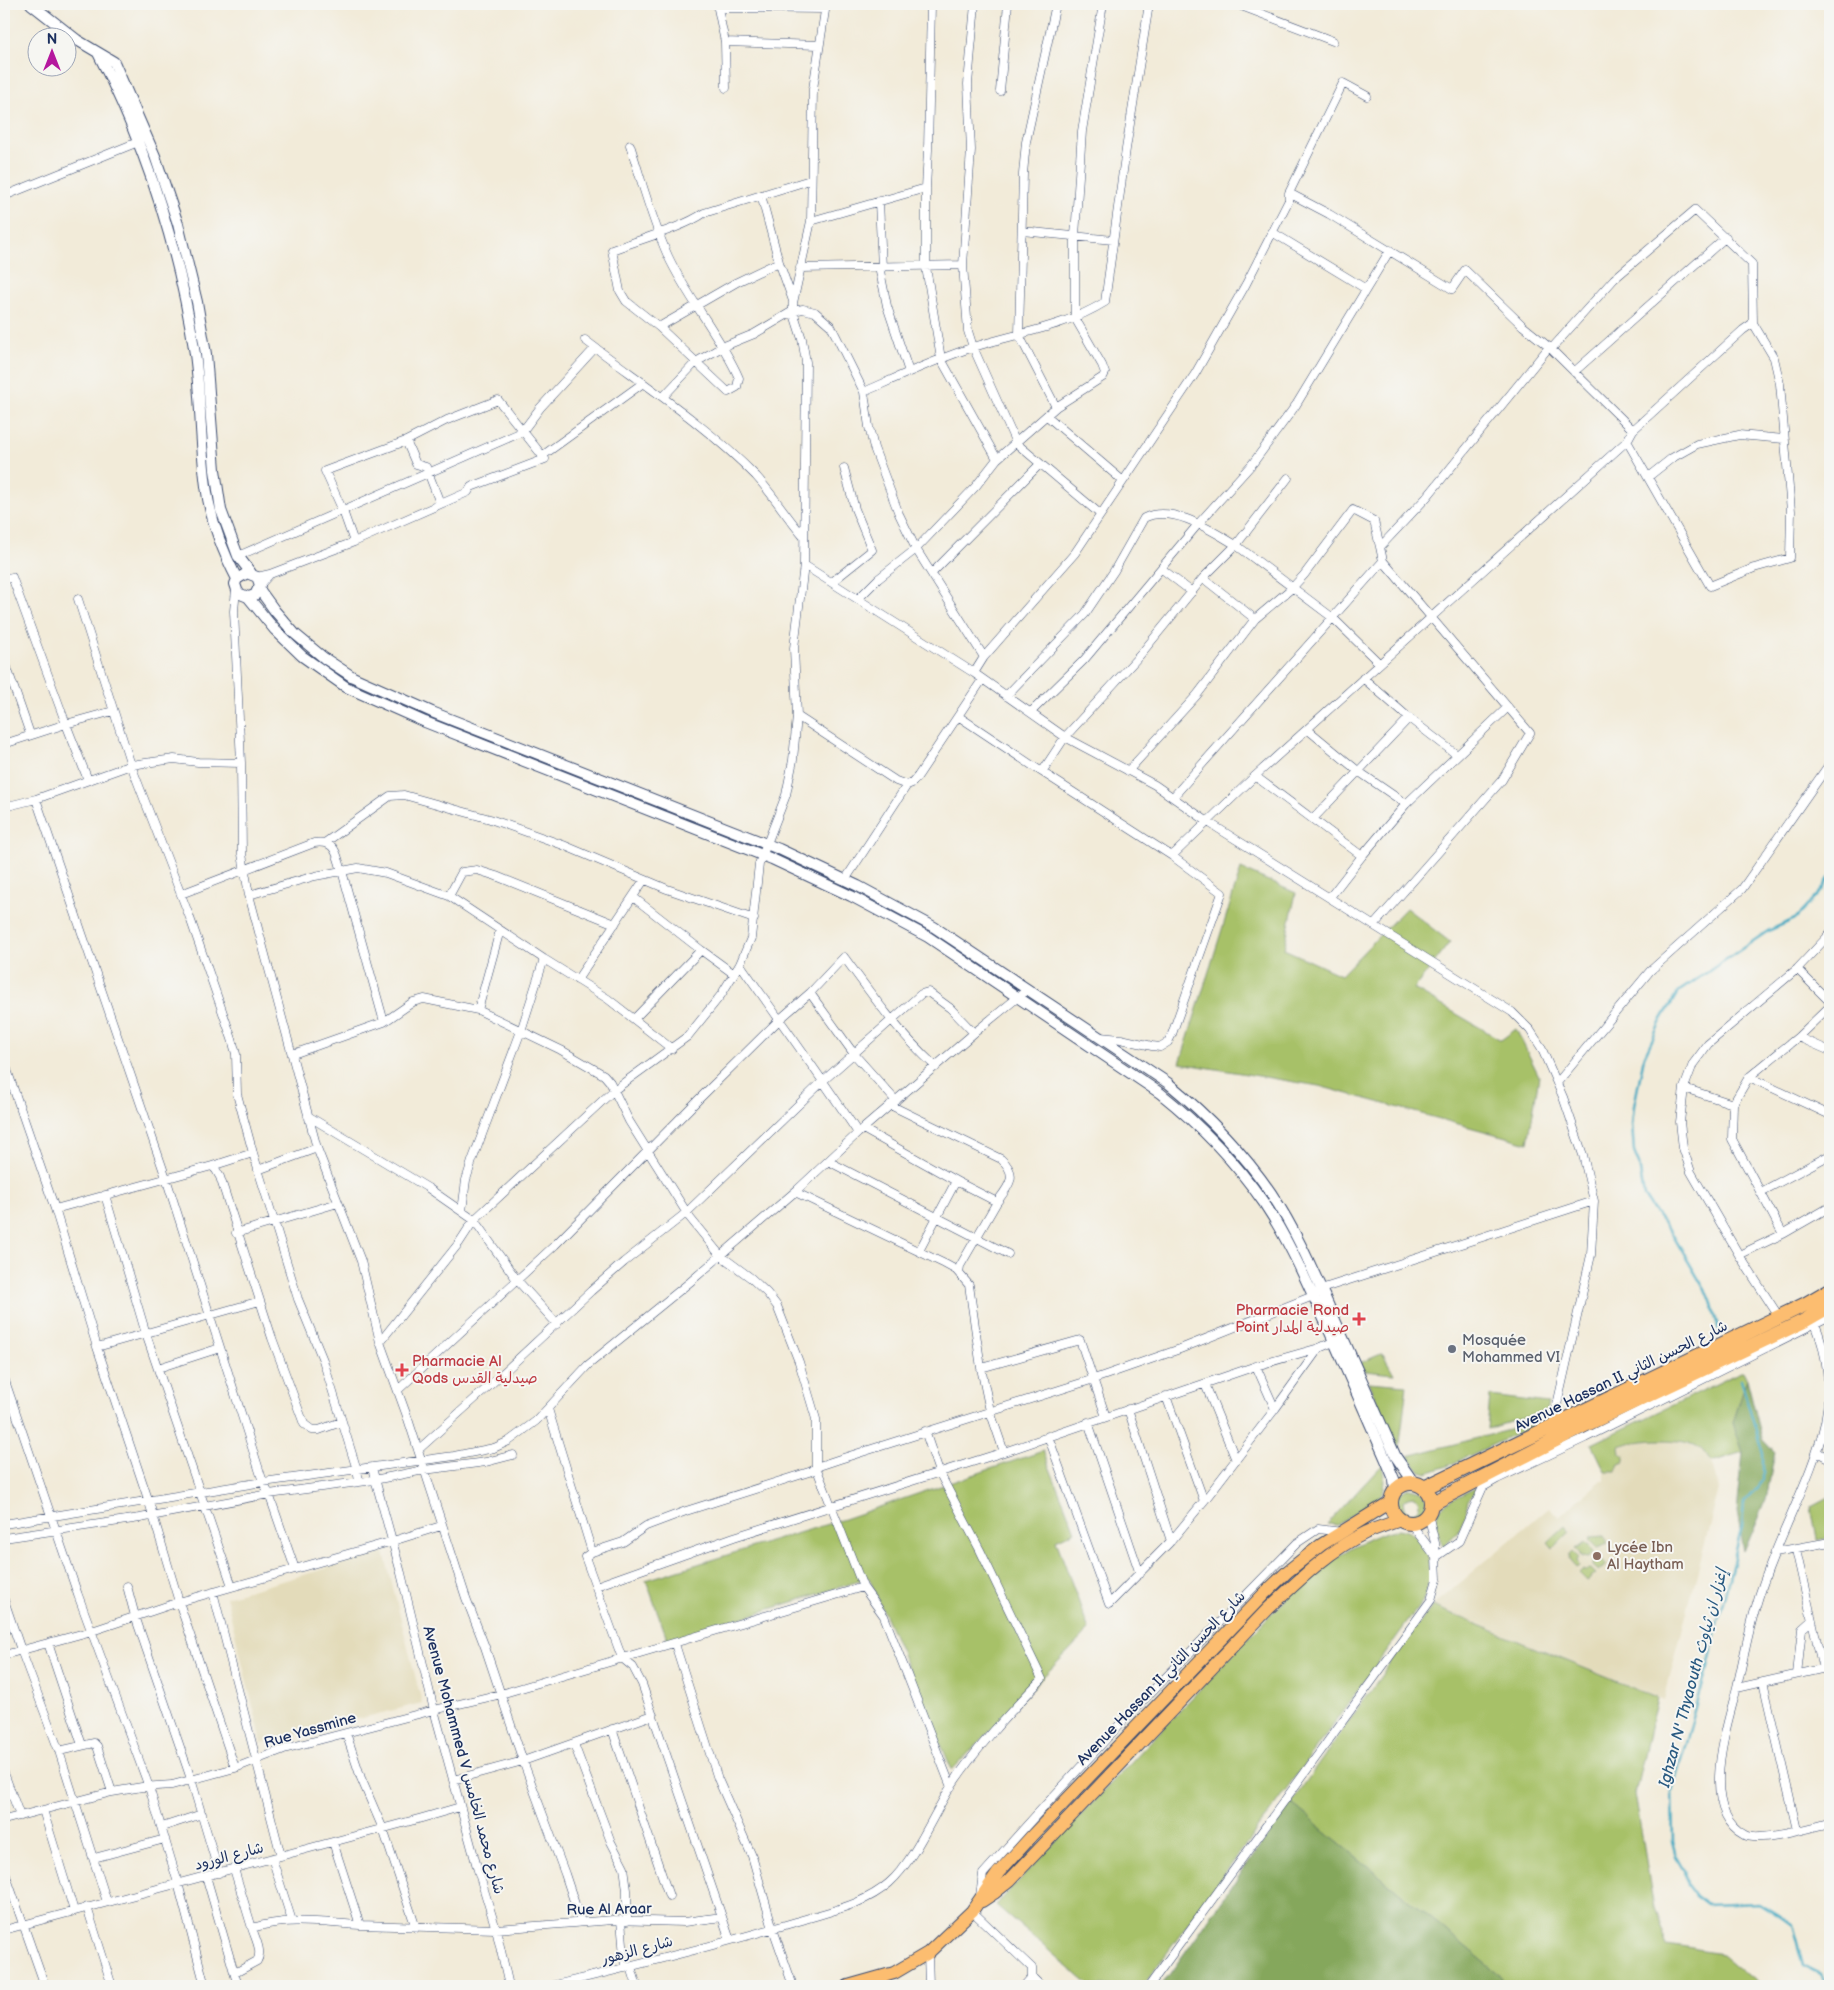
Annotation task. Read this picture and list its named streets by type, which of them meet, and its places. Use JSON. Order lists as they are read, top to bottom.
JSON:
{
  "streets": {
    "highway": ["Avenue Hassan II شارع الحسن الثاني"],
    "street": [
      "Rue Yassmine",
      "Avenue Mohammed V شارع محمد الخامس",
      "شارع الورود",
      "Rue Al Araar",
      "شارع الزهور"
    ]
  },
  "crossings": [
    ["Rue Yassmine", "Avenue Mohammed V شارع محمد الخامس"],
    ["Avenue Mohammed V شارع محمد الخامس", "شارع الورود"],
    ["Avenue Mohammed V شارع محمد الخامس", "Rue Al Araar"]
  ],
  "water": ["Ighzar N' Thyaouth إغزار ان ثياوث"],
  "places": {
    "health": ["Pharmacie Rond Point صيدلية المدار", "Pharmacie Al Qods صيدلية القدس"],
    "other": ["Mosquée Mohammed VI", "Lycée Ibn Al Haytham"]
  },
  "north": "top"
}
